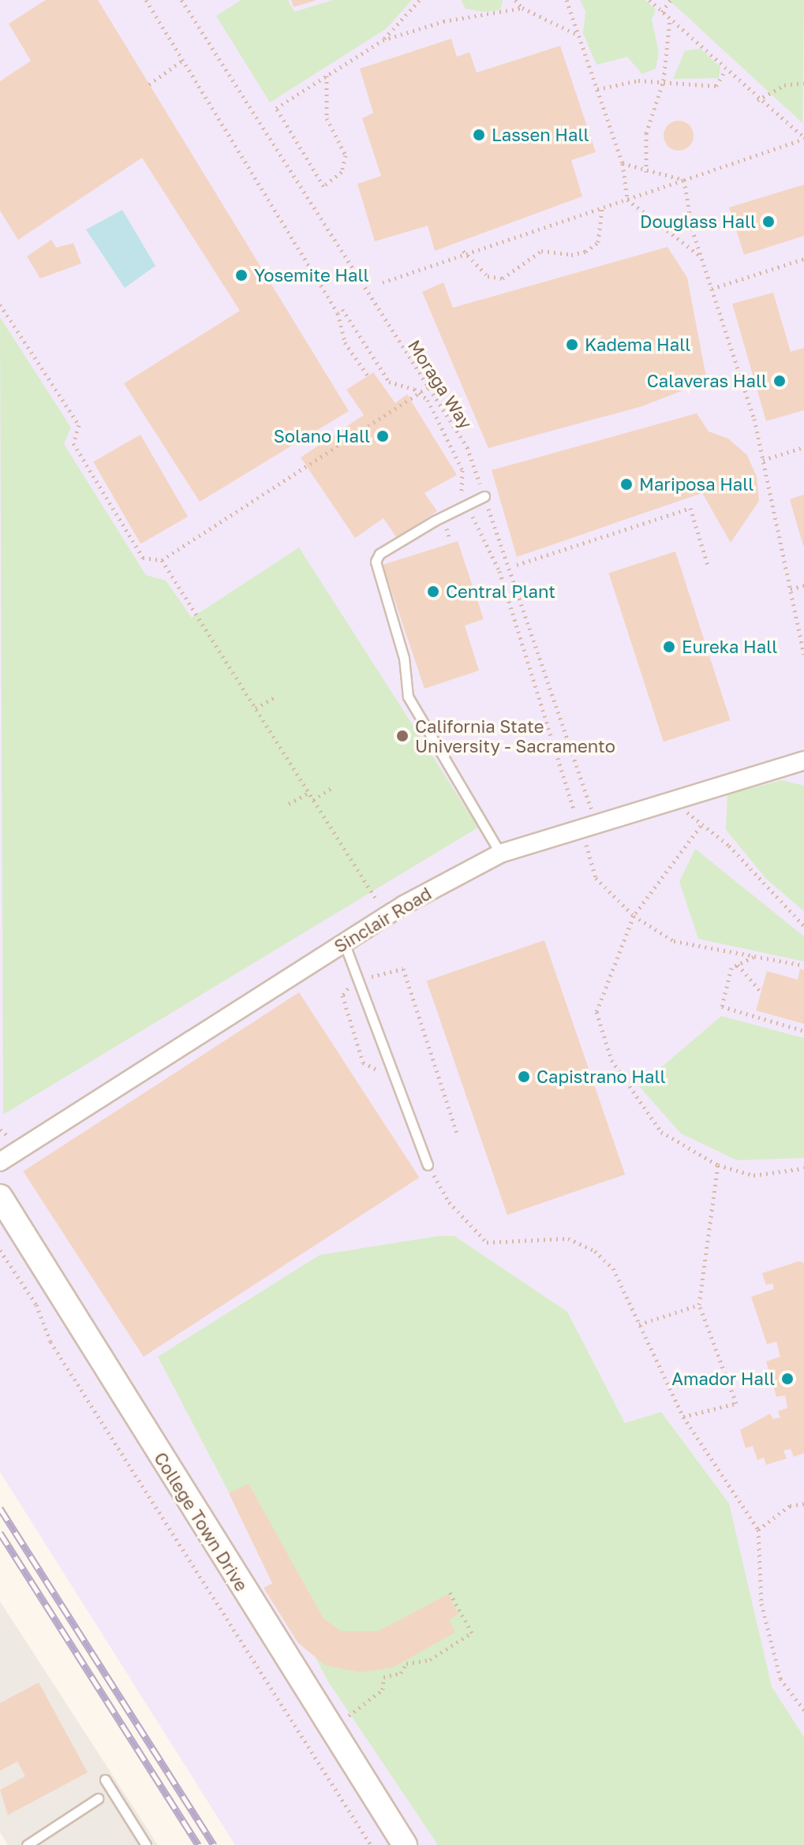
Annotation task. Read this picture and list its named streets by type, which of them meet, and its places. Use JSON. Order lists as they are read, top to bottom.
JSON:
{
  "streets": {
    "street": ["Sinclair Road", "College Town Drive"],
    "path": ["Moraga Way"]
  },
  "crossings": [
    ["Moraga Way", "Sinclair Road"]
  ],
  "places": [
    "Lassen Hall",
    "Douglass Hall",
    "Yosemite Hall",
    "Kadema Hall",
    "Calaveras Hall",
    "Solano Hall",
    "Mariposa Hall",
    "Central Plant",
    "Eureka Hall",
    "California State University - Sacramento",
    "Capistrano Hall",
    "Amador Hall"
  ]
}
